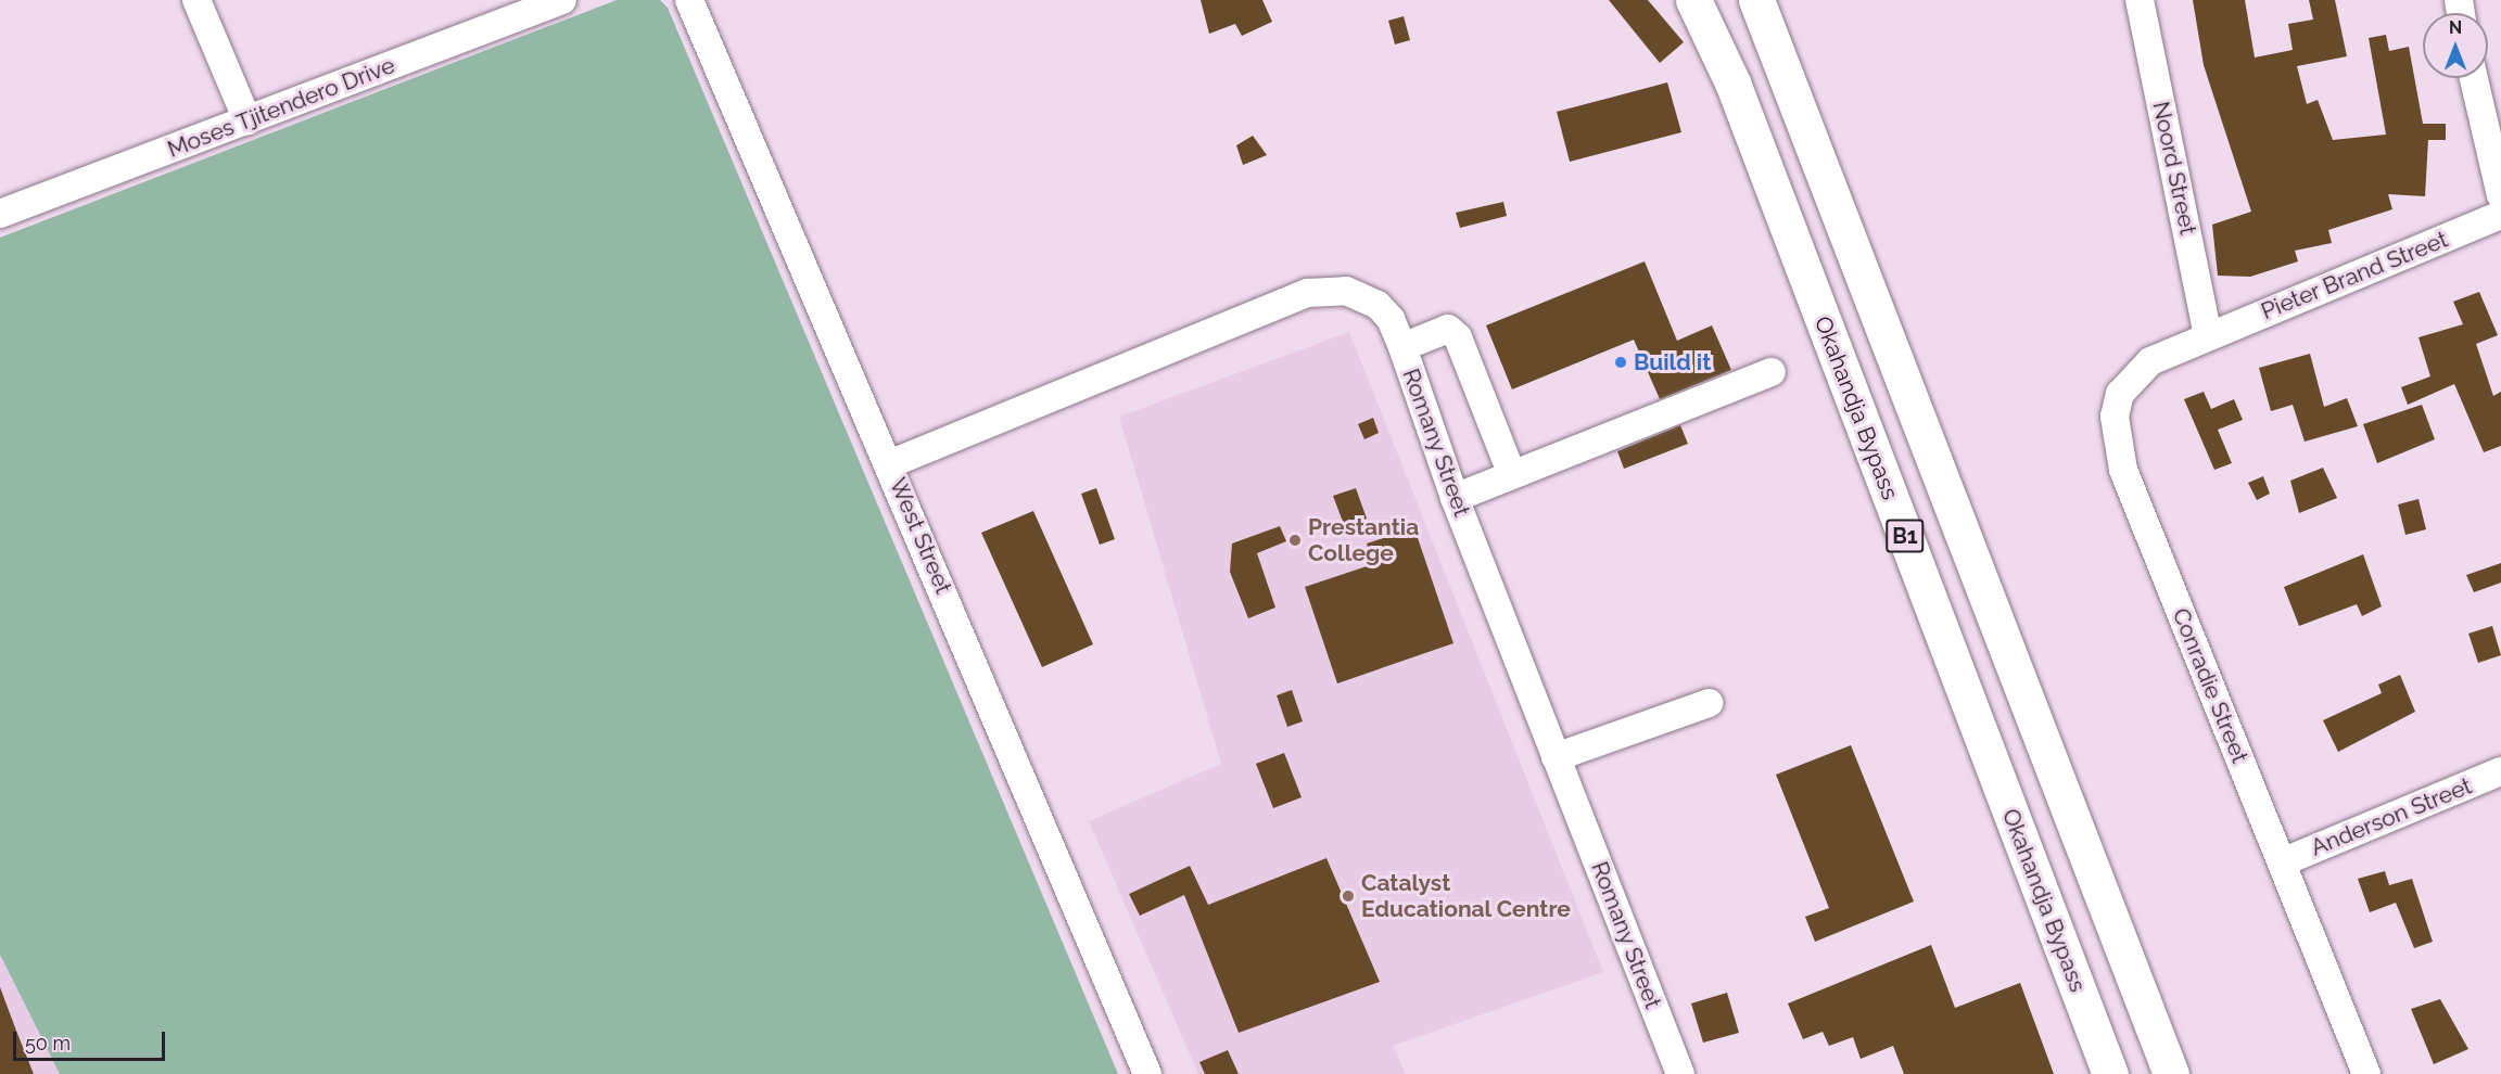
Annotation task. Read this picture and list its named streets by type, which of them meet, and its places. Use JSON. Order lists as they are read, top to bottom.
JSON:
{
  "streets": {
    "highway": ["Okahandja Bypass", "B1"],
    "street": [
      "Moses Tjitendero Drive",
      "Noord Street",
      "Pieter Brand Street",
      "Romany Street",
      "West Street",
      "Conradie Street",
      "Anderson Street"
    ]
  },
  "crossings": [
    ["Noord Street", "Pieter Brand Street"],
    ["Noord Street", "Conradie Street"],
    ["Pieter Brand Street", "Conradie Street"],
    ["Romany Street", "West Street"],
    ["Conradie Street", "Anderson Street"]
  ],
  "places": ["Build it", "Prestantia College", "Catalyst Educational Centre"],
  "scale_bar": "50 m",
  "north": "top"
}
